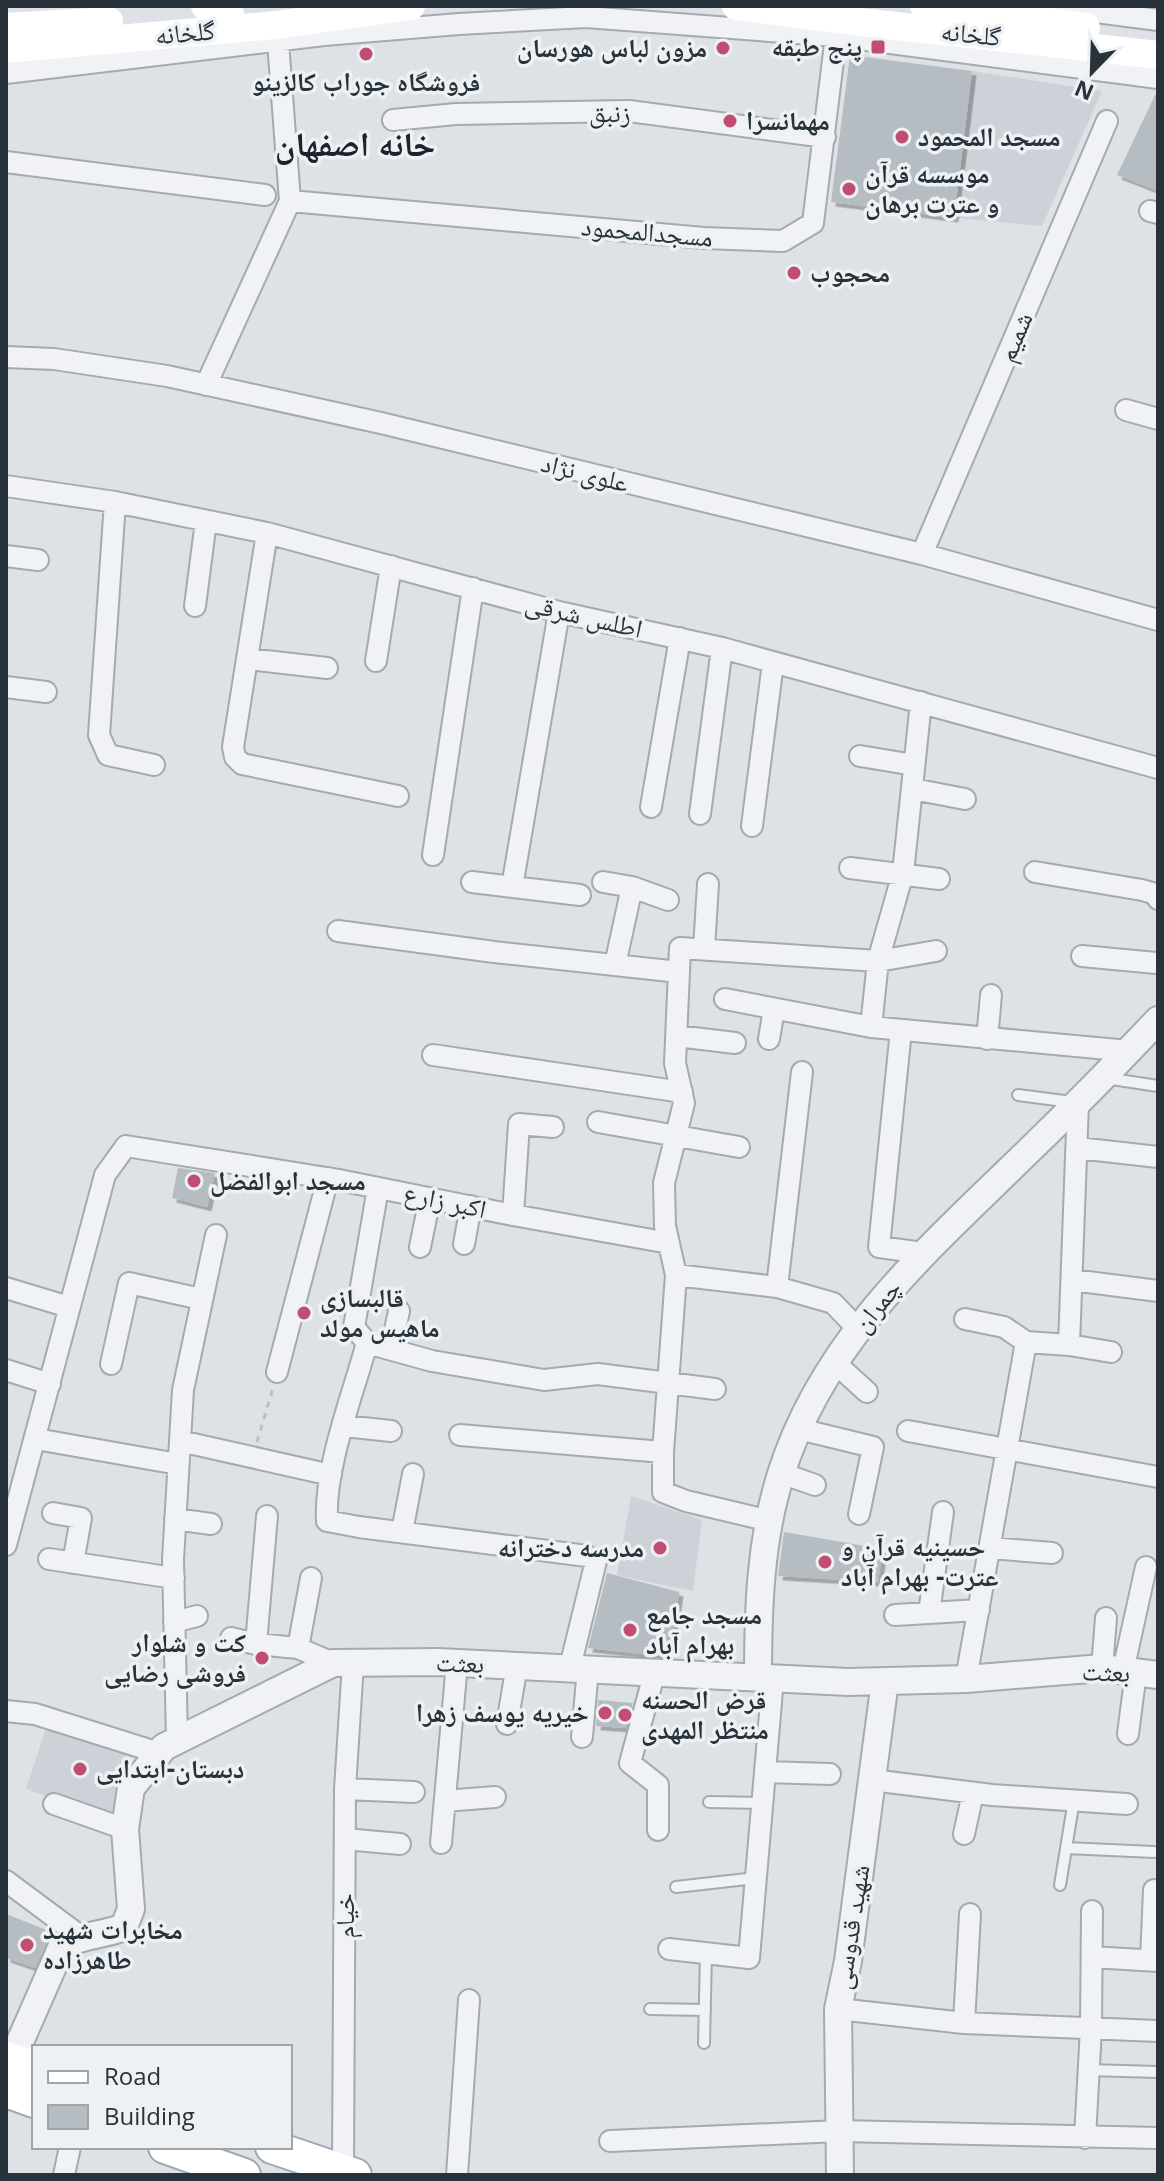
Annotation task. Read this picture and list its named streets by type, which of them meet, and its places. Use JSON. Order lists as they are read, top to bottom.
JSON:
{
  "streets": {
    "main road": ["گلخانه"],
    "street": [
      "زنبق",
      "مسجدالمحمود",
      "شمیم",
      "علوی نژاد",
      "اطلس شرقی",
      "اکبر زارع",
      "چمران",
      "بعثت",
      "خیام",
      "شهید قدوسی"
    ]
  },
  "crossings": [
    ["زنبق", "مسجدالمحمود"],
    ["شمیم", "علوی نژاد"],
    ["چمران", "بعثت"],
    ["بعثت", "خیام"],
    ["بعثت", "شهید قدوسی"]
  ],
  "districts": ["خانه اصفهان"],
  "places": {
    "transit": ["پنج طبقه"],
    "other": [
      "مزون لباس هورسان",
      "فروشگاه جوراب کالزینو",
      "مهمانسرا",
      "مسجد المحمود",
      "موسسه قرآن و عترت برهان",
      "محجوب",
      "مسجد ابوالفضل",
      "قالبسازی ماهیس مولد",
      "مدرسه دخترانه",
      "حسینیه قرآن و عترت- بهرام آباد",
      "مسجد جامع بهرام آباد",
      "کت و شلوار فروشی رضایی",
      "خیریه یوسف زهرا",
      "قرض الحسنه منتظر المهدی",
      "دبستان-ابتدایی",
      "مخابرات شهید طاهرزاده"
    ]
  },
  "legend": ["Road", "Building"],
  "north": "bottom left"
}
